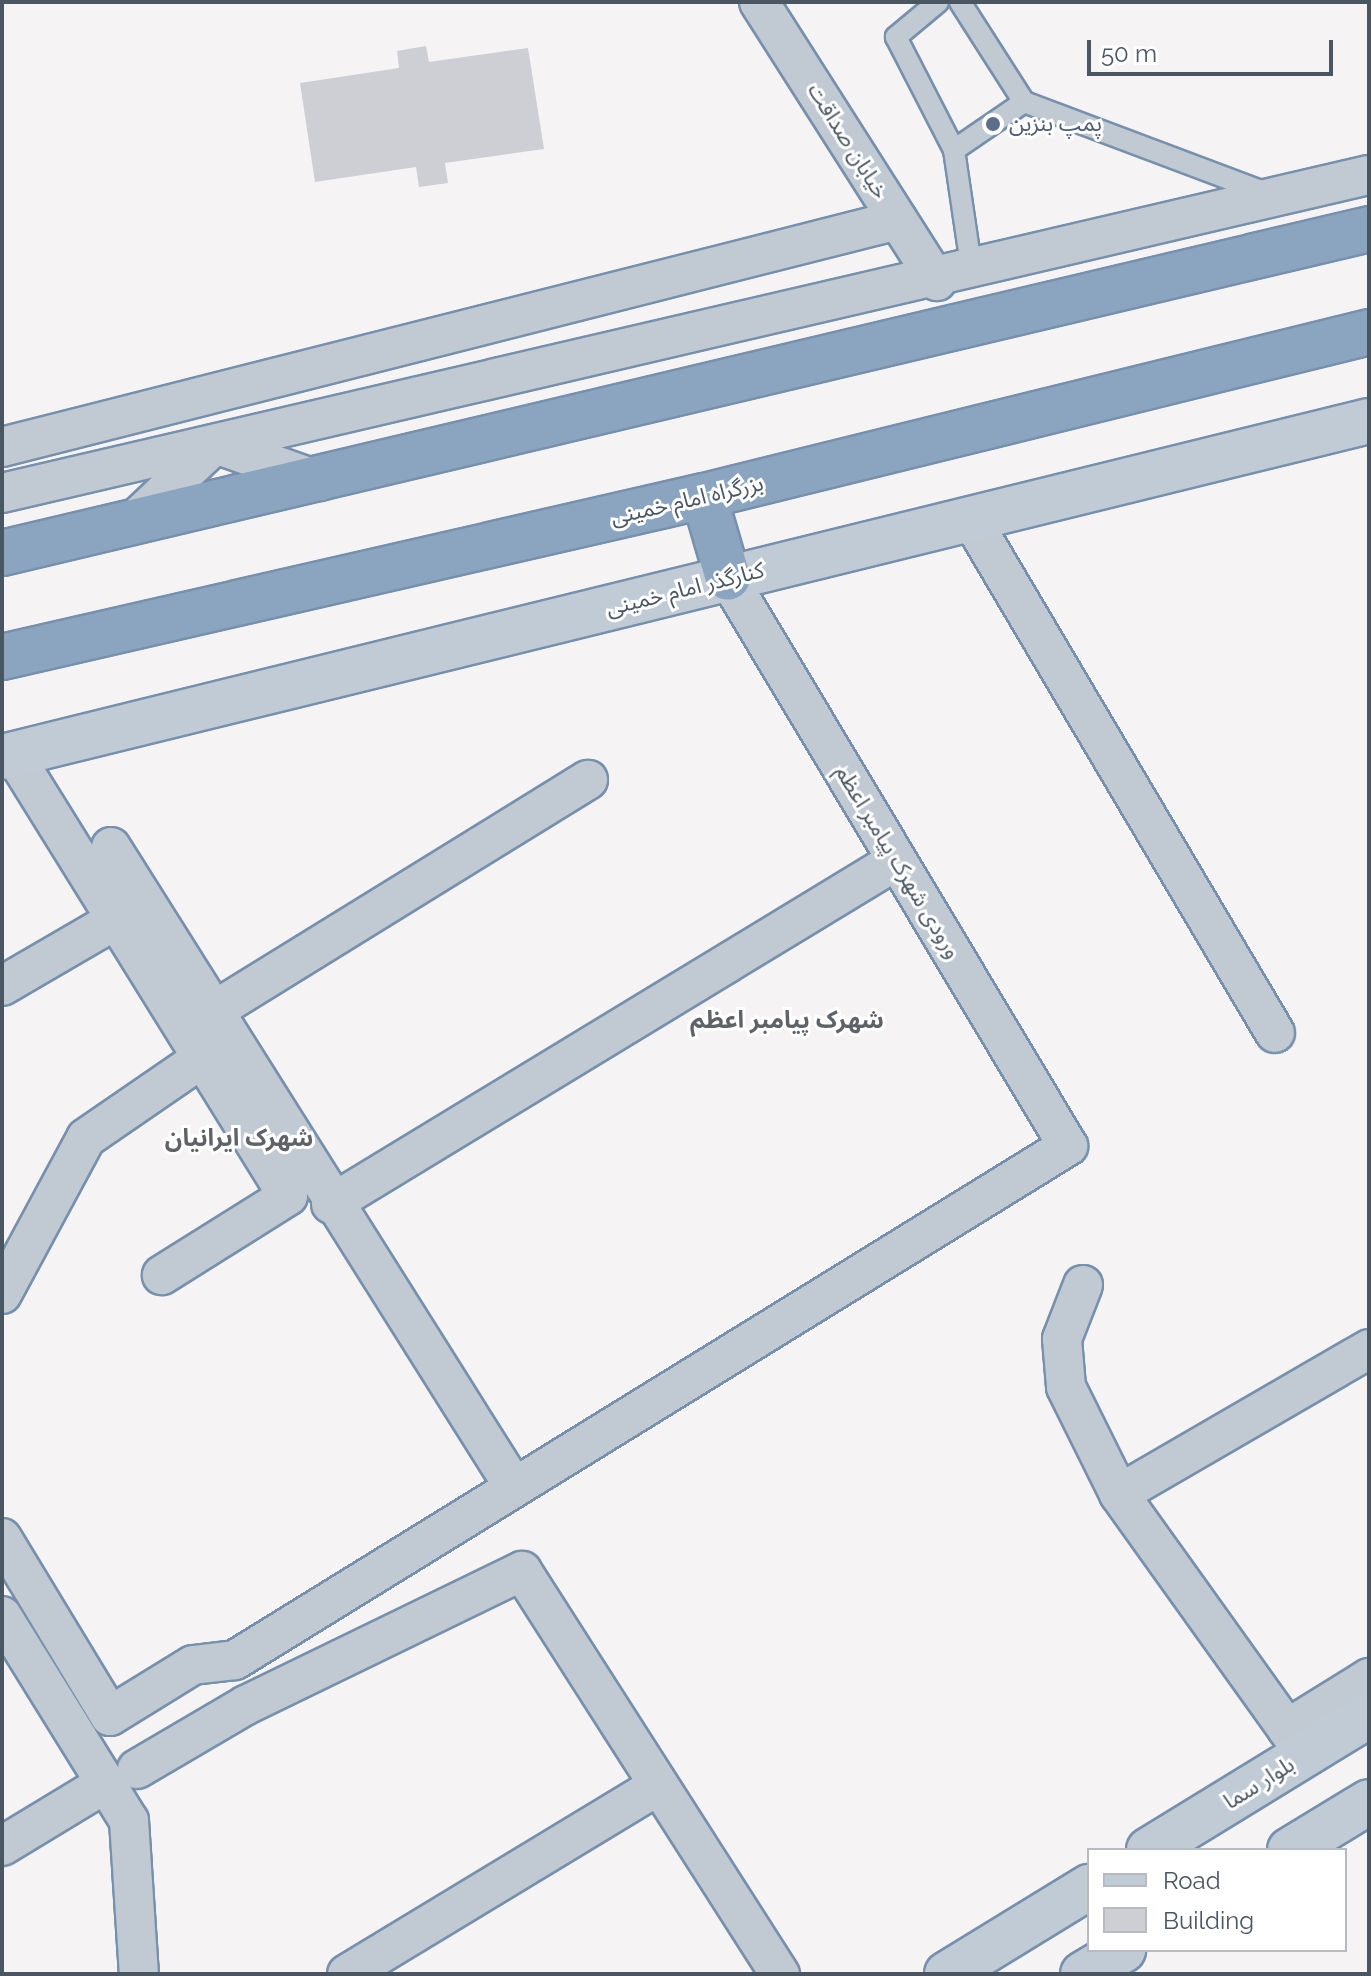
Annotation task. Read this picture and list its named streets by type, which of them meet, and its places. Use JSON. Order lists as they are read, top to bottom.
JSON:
{
  "streets": {
    "highway": ["بزرگراه امام خمینی"],
    "street": [
      "خیابان صداقت",
      "کنارگذر امام خمینی",
      "ورودی شهرک پیامبر اعظم",
      "بلوار سما"
    ]
  },
  "crossings": [
    ["کنارگذر امام خمینی", "ورودی شهرک پیامبر اعظم"]
  ],
  "districts": ["شهرک پیامبر اعظم", "شهرک ایرانیان"],
  "places": ["پمپ بنزین"],
  "legend": ["Road", "Building"],
  "scale_bar": "50 m"
}
